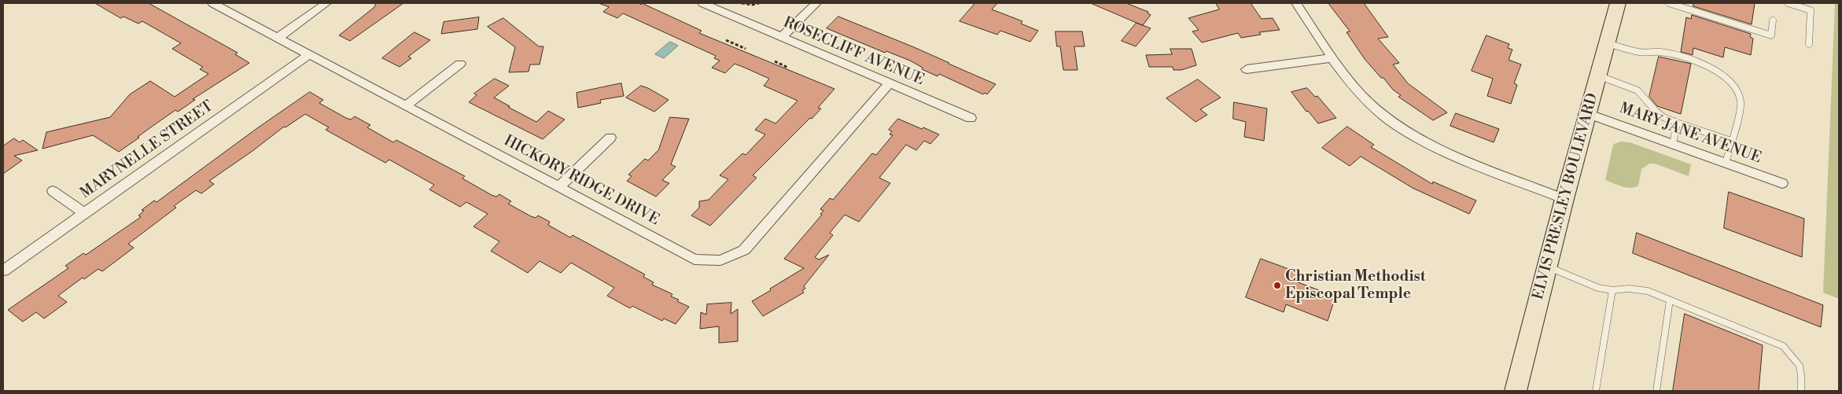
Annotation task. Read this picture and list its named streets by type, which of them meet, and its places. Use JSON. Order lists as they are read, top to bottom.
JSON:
{
  "streets": {
    "main road": ["ELVIS PRESLEY BOULEVARD"],
    "street": [
      "ROSECLIFF AVENUE",
      "MARY JANE AVENUE",
      "MARYNELLE STREET",
      "HICKORY RIDGE DRIVE"
    ]
  },
  "crossings": [
    ["ROSECLIFF AVENUE", "HICKORY RIDGE DRIVE"],
    ["MARY JANE AVENUE", "ELVIS PRESLEY BOULEVARD"],
    ["MARYNELLE STREET", "HICKORY RIDGE DRIVE"]
  ],
  "places": ["Christian Methodist Episcopal Temple"]
}
